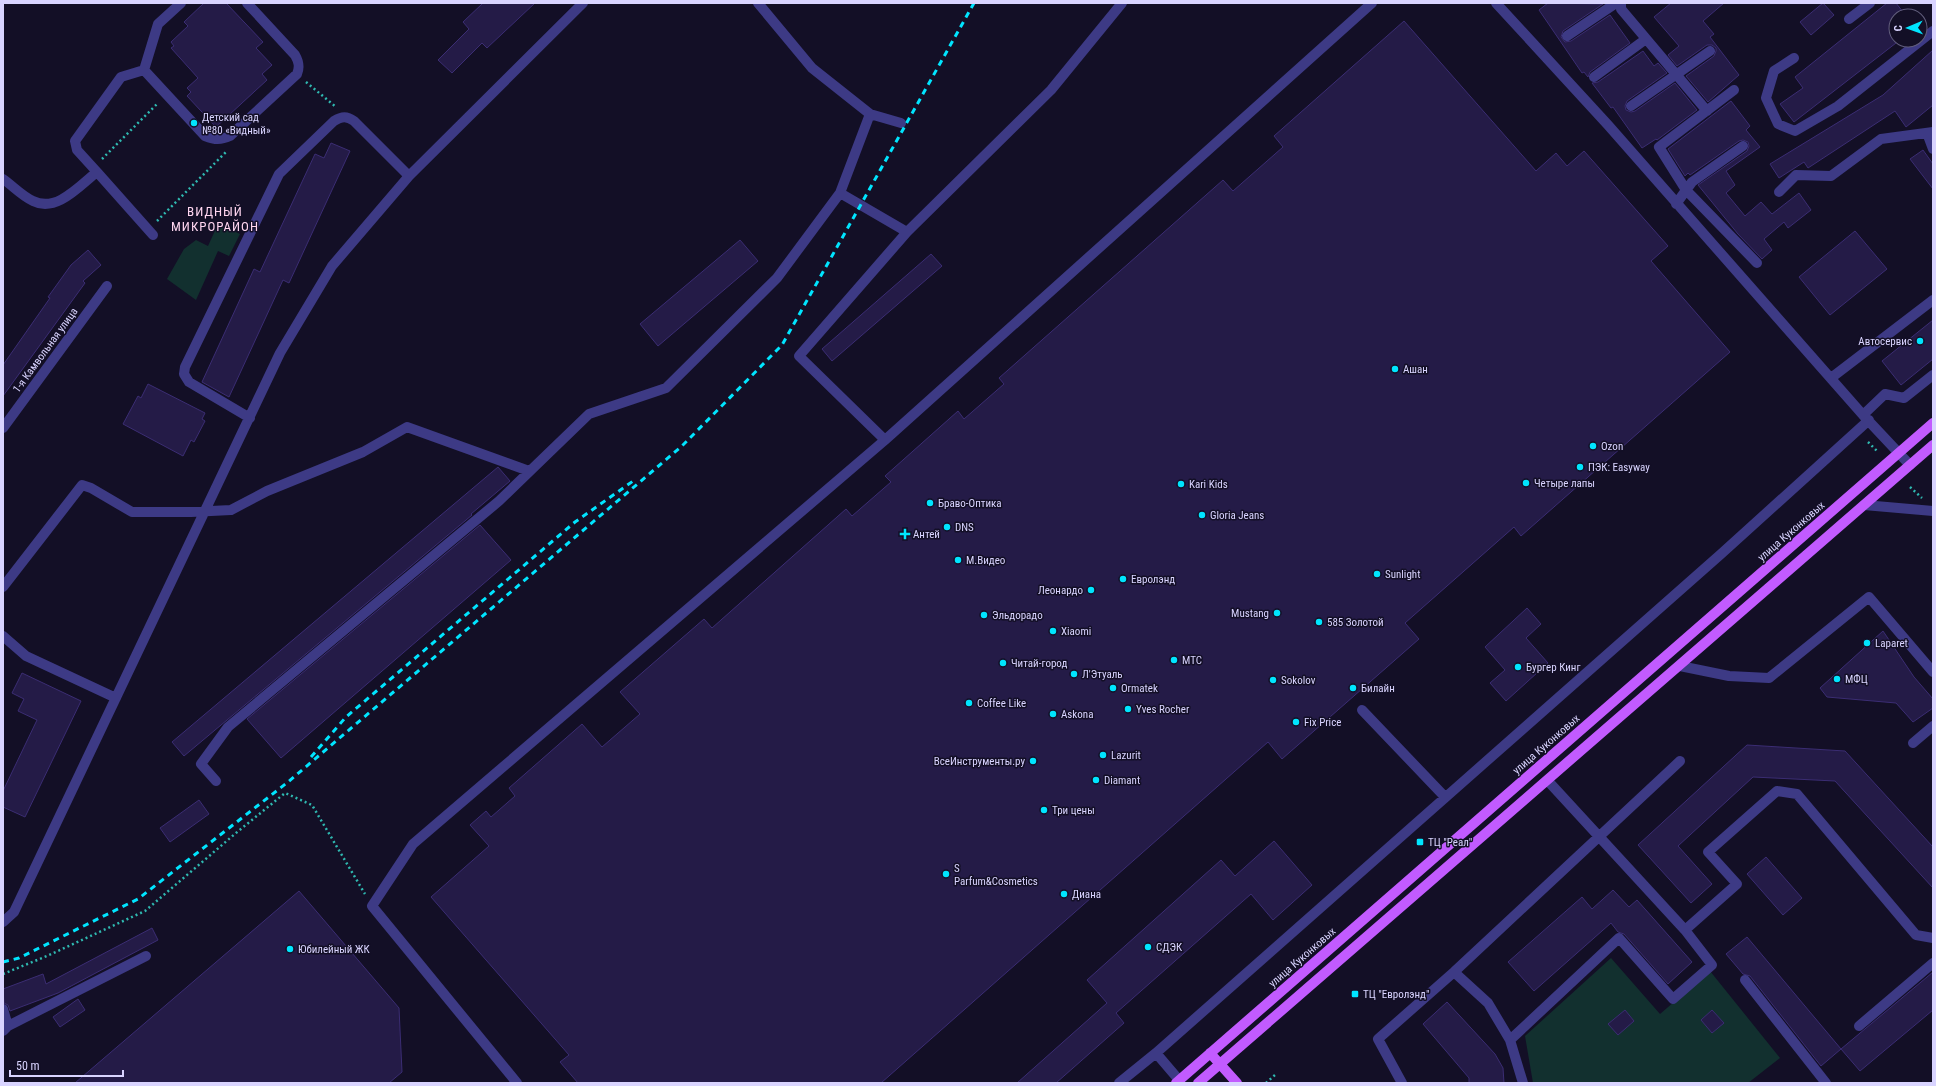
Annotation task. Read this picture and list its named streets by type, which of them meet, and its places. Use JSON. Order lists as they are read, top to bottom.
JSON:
{
  "streets": {
    "main road": ["улица Куконковых"],
    "street": ["1-я Камвольная улица"]
  },
  "districts": ["ВИДНЫЙ МИКРОРАЙОН"],
  "places": {
    "other": [
      "Детский сад №80 «Видный»",
      "Автосервис",
      "Ашан",
      "Ozon",
      "ПЭК: Easyway",
      "Четыре лапы",
      "Kari Kids",
      "Браво-Оптика",
      "Gloria Jeans",
      "DNS",
      "М.Видео",
      "Sunlight",
      "Евролэнд",
      "Леонардо",
      "Mustang",
      "Эльдорадо",
      "585 Золотой",
      "Xiaomi",
      "Laparet",
      "МТС",
      "Читай-город",
      "Бургер Кинг",
      "Л'Этуаль",
      "МФЦ",
      "Sokolov",
      "Ormatek",
      "Билайн",
      "Coffee Like",
      "Yves Rocher",
      "Askona",
      "Fix Price",
      "Lazurit",
      "ВсеИнструменты.ру",
      "Diamant",
      "Три цены",
      "S Parfum&Cosmetics",
      "Диана",
      "СДЭК",
      "Юбилейный ЖК"
    ],
    "health": ["Антей"],
    "transit": ["ТЦ \"Реал\"", "ТЦ \"Евролэнд\""]
  },
  "scale_bar": "50 m",
  "north": "left"
}
